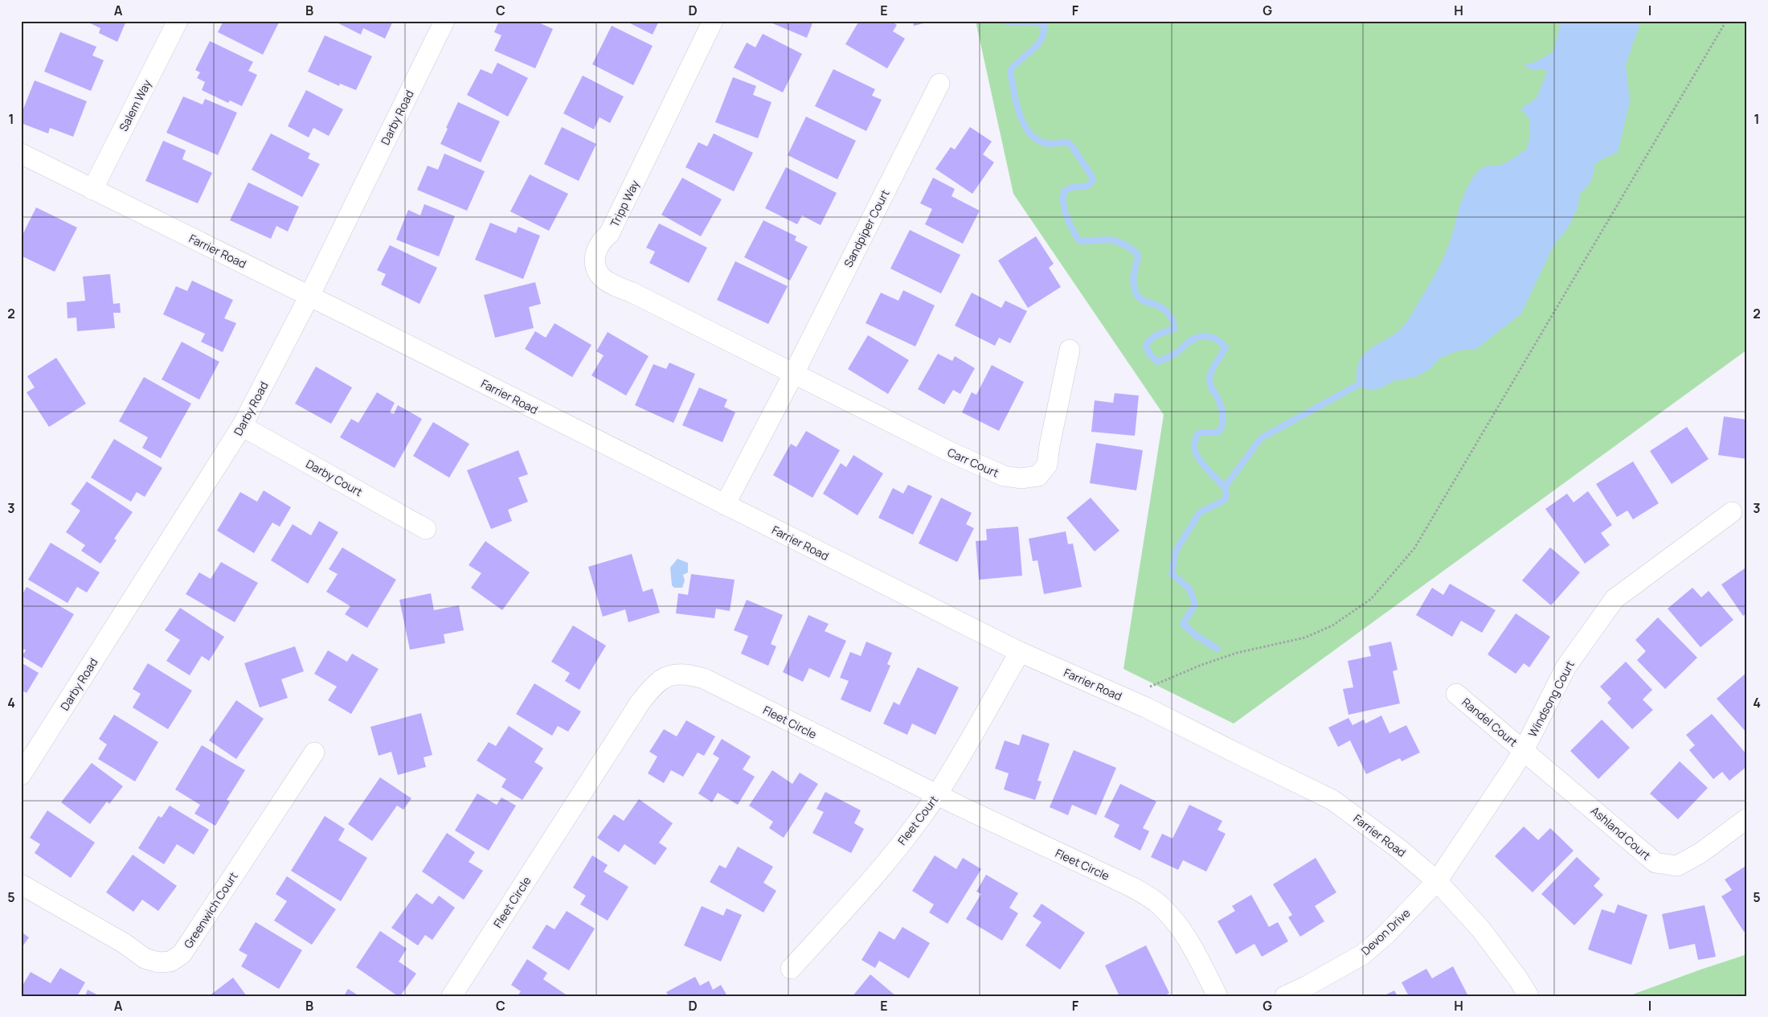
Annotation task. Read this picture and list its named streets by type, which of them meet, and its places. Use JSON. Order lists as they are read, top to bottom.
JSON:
{
  "streets": {
    "street": [
      "Salem Way",
      "Darby Road",
      "Tripp Way",
      "Sandpiper Court",
      "Farrier Road",
      "Carr Court",
      "Darby Court",
      "Windsong Court",
      "Fleet Circle",
      "Randel Court",
      "Fleet Court",
      "Ashland Court",
      "Greenwich Court",
      "Devon Drive"
    ]
  },
  "crossings": [
    ["Salem Way", "Farrier Road"],
    ["Darby Road", "Farrier Road"],
    ["Darby Road", "Darby Court"],
    ["Tripp Way", "Sandpiper Court"],
    ["Tripp Way", "Carr Court"],
    ["Sandpiper Court", "Farrier Road"],
    ["Sandpiper Court", "Carr Court"],
    ["Farrier Road", "Windsong Court"],
    ["Farrier Road", "Fleet Court"],
    ["Farrier Road", "Devon Drive"],
    ["Windsong Court", "Randel Court"],
    ["Windsong Court", "Ashland Court"],
    ["Windsong Court", "Devon Drive"],
    ["Fleet Circle", "Fleet Court"],
    ["Randel Court", "Ashland Court"]
  ],
  "grid": {
    "columns": [
      "A",
      "B",
      "C",
      "D",
      "E",
      "F",
      "G",
      "H",
      "I"
    ],
    "rows": [
      "1",
      "2",
      "3",
      "4",
      "5"
    ]
  }
}
